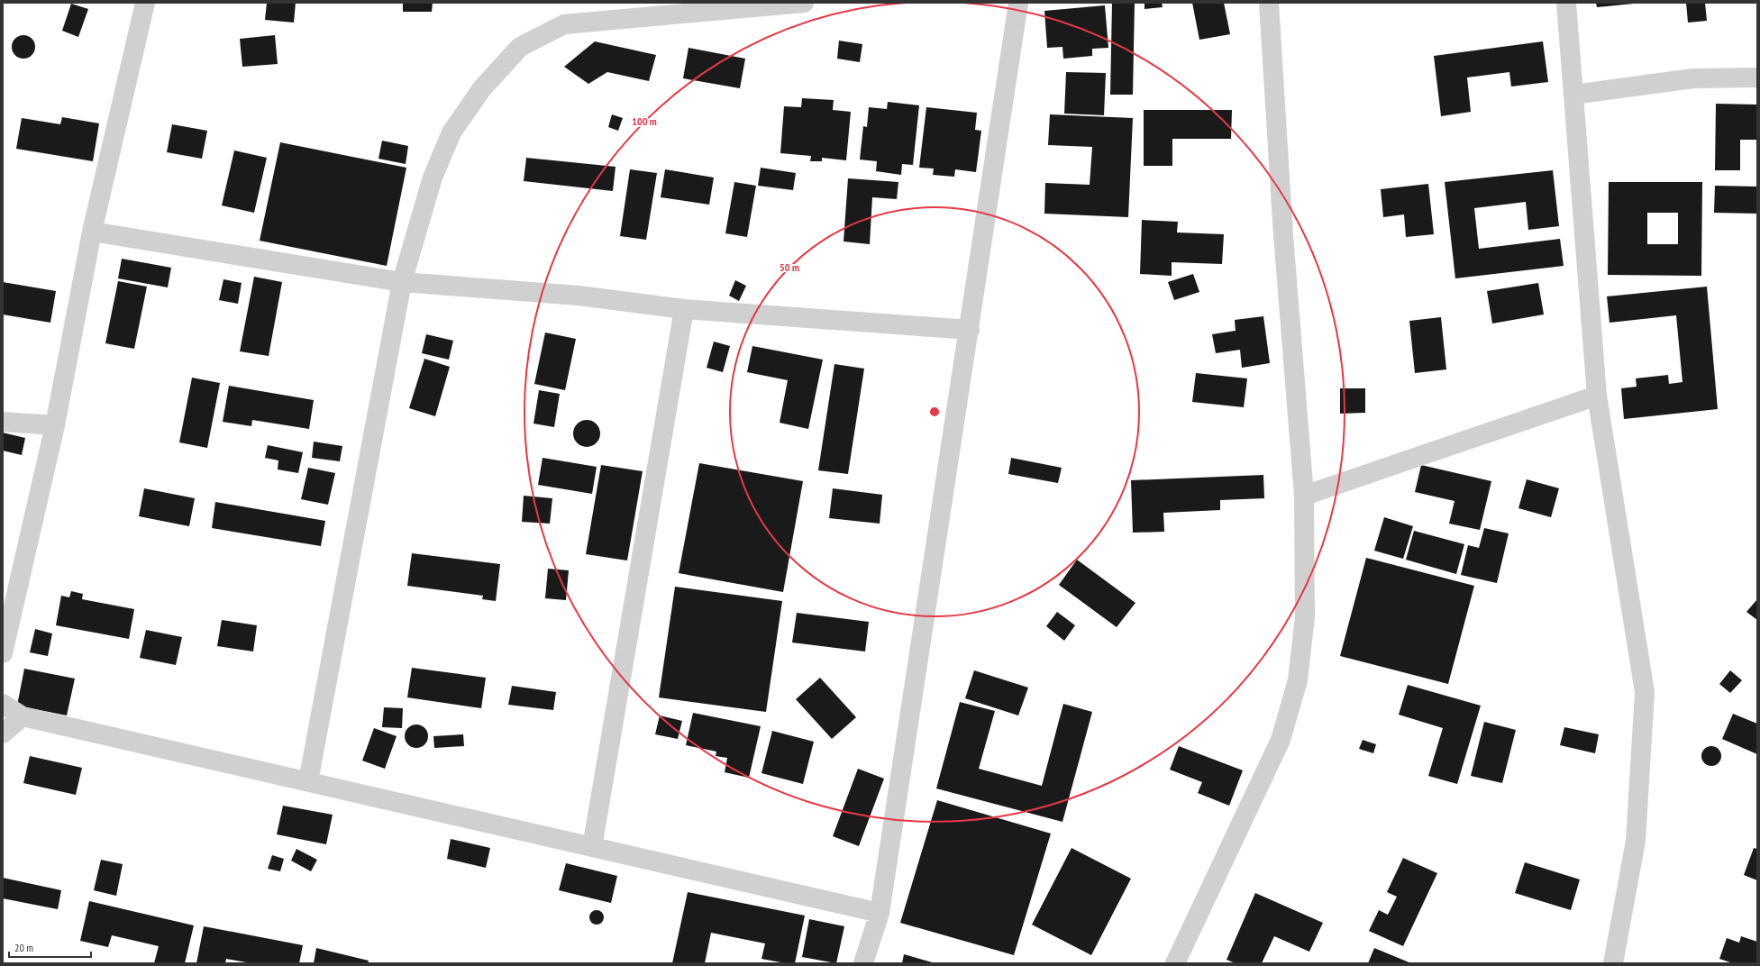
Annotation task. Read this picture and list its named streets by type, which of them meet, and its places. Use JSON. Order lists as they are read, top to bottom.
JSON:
{
  "scale_bar": "20 m",
  "rings": ["100 m", "50 m"]
}
